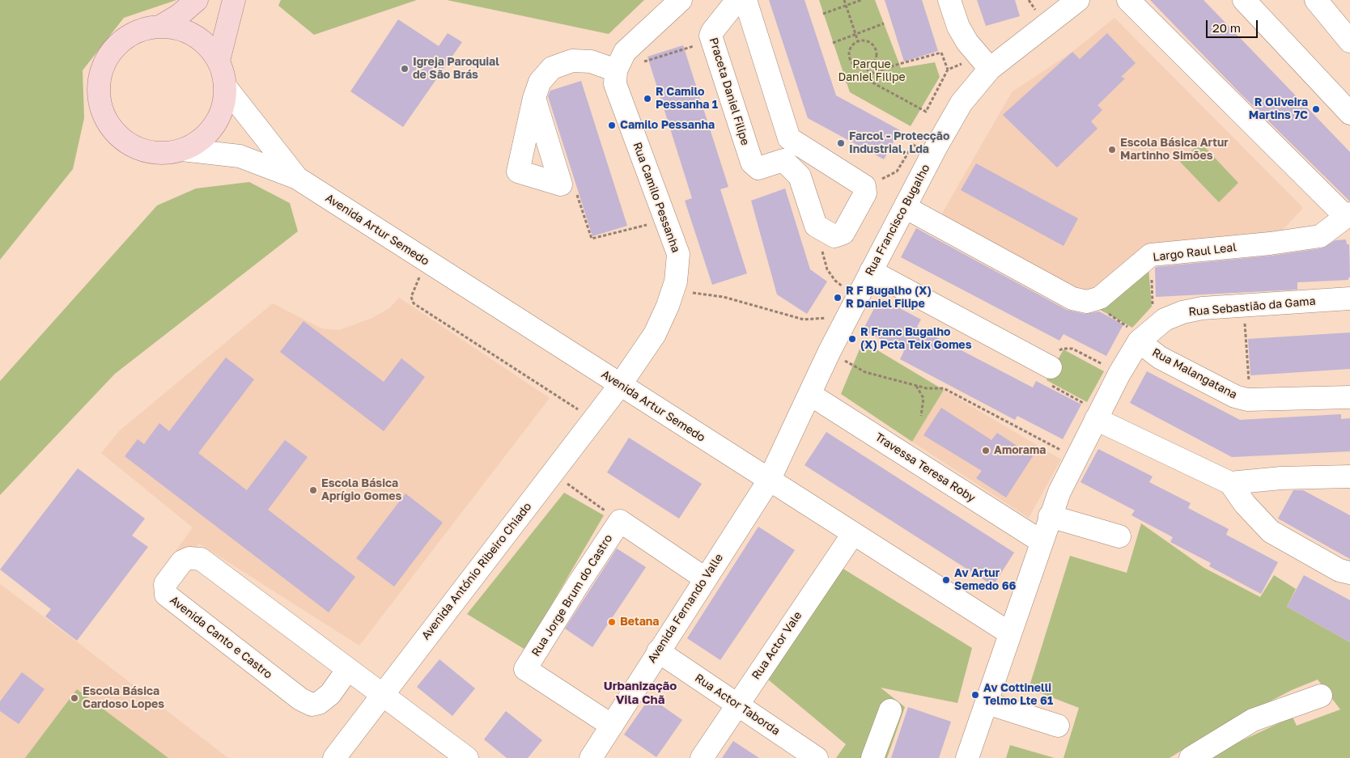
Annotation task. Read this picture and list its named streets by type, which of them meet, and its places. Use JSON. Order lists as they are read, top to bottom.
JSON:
{
  "streets": {
    "street": [
      "Praceta Daniel Filipe",
      "Rua Camilo Pessanha",
      "Rua Francisco Bugalho",
      "Avenida Artur Semedo",
      "Largo Raul Leal",
      "Rua Sebastião da Gama",
      "Rua Malangatana",
      "Travessa Teresa Roby",
      "Avenida António Ribeiro Chiado",
      "Rua Jorge Brum do Castro",
      "Avenida Fernando Valle",
      "Avenida Canto e Castro",
      "Rua Actor Vale",
      "Rua Actor Taborda"
    ]
  },
  "crossings": [
    ["Rua Camilo Pessanha", "Avenida Artur Semedo"],
    ["Rua Camilo Pessanha", "Avenida António Ribeiro Chiado"],
    ["Rua Francisco Bugalho", "Avenida Artur Semedo"],
    ["Rua Francisco Bugalho", "Travessa Teresa Roby"],
    ["Rua Francisco Bugalho", "Avenida Fernando Valle"],
    ["Avenida Artur Semedo", "Rua Sebastião da Gama"],
    ["Avenida Artur Semedo", "Avenida António Ribeiro Chiado"],
    ["Avenida Artur Semedo", "Avenida Fernando Valle"],
    ["Avenida Artur Semedo", "Rua Actor Vale"],
    ["Rua Sebastião da Gama", "Rua Malangatana"],
    ["Rua Sebastião da Gama", "Travessa Teresa Roby"],
    ["Avenida António Ribeiro Chiado", "Avenida Canto e Castro"],
    ["Rua Jorge Brum do Castro", "Avenida Fernando Valle"],
    ["Avenida Fernando Valle", "Rua Actor Taborda"],
    ["Rua Actor Vale", "Rua Actor Taborda"]
  ],
  "districts": ["Urbanização Vila Chã"],
  "parks": ["Parque Daniel Filipe"],
  "places": [
    "Igreja Paroquial de São Brás",
    "R Camilo Pessanha 1",
    "R Oliveira Martins 7C",
    "Camilo Pessanha",
    "Farcol - Protecção Industrial, Lda",
    "Escola Básica Artur Martinho Simões",
    "R F Bugalho (X) R Daniel Filipe",
    "R Franc Bugalho (X) Pcta Teix Gomes",
    "Amorama",
    "Escola Básica Aprígio Gomes",
    "Av Artur Semedo 66",
    "Betana",
    "Av Cottinelli Telmo Lte 61",
    "Escola Básica Cardoso Lopes"
  ],
  "scale_bar": "20 m"
}
